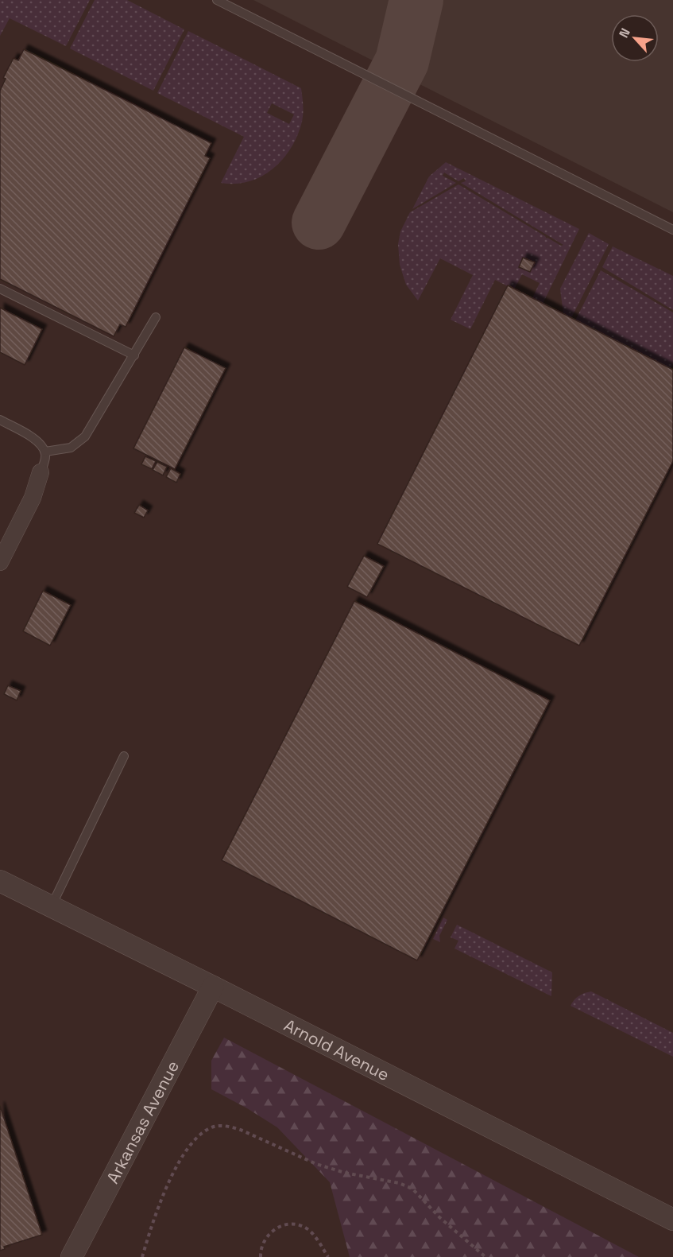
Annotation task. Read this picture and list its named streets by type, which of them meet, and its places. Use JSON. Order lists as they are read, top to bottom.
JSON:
{
  "streets": {
    "street": ["Arnold Avenue", "Arkansas Avenue"]
  },
  "crossings": [
    ["Arnold Avenue", "Arkansas Avenue"]
  ],
  "north": "top left"
}
